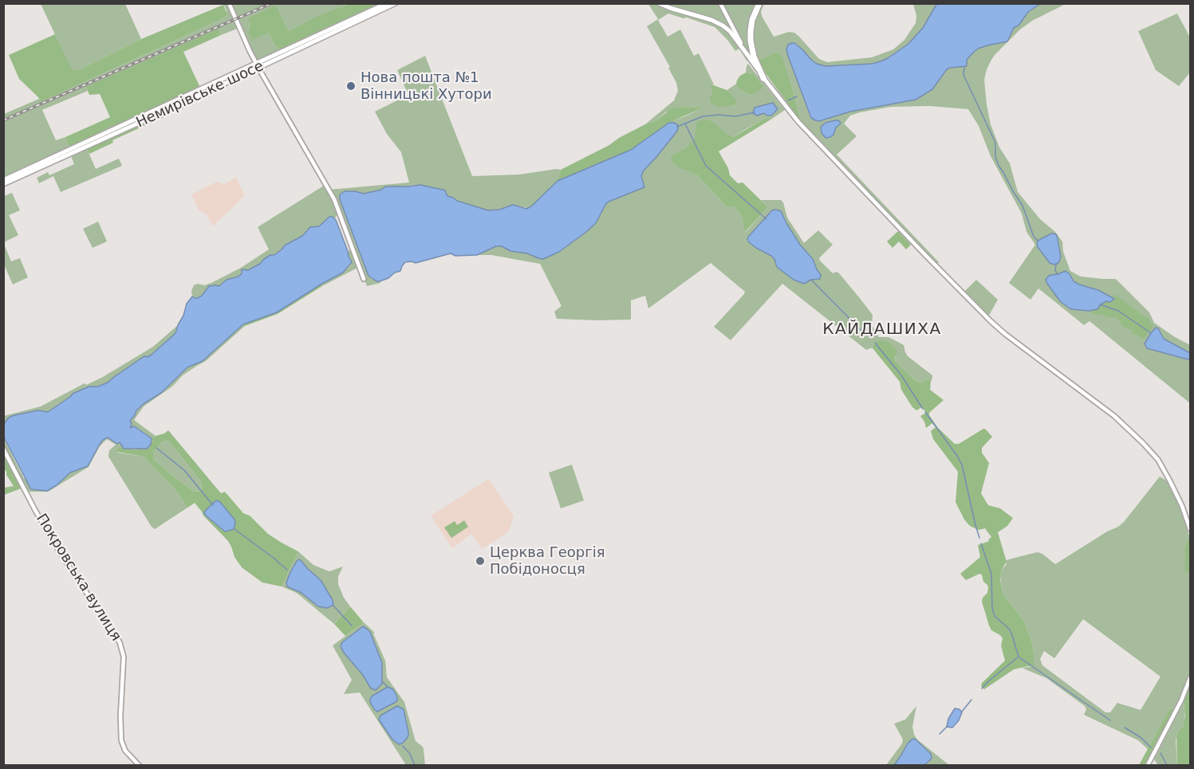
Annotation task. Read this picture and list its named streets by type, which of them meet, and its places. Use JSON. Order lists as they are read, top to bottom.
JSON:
{
  "streets": {
    "main road": ["Немирівське шосе", "Покровська вулиця"]
  },
  "districts": ["КАЙДАШИХА"],
  "places": ["Нова пошта №1 Вінницькі Хутори", "Церква Георгія Побідоносця"]
}
